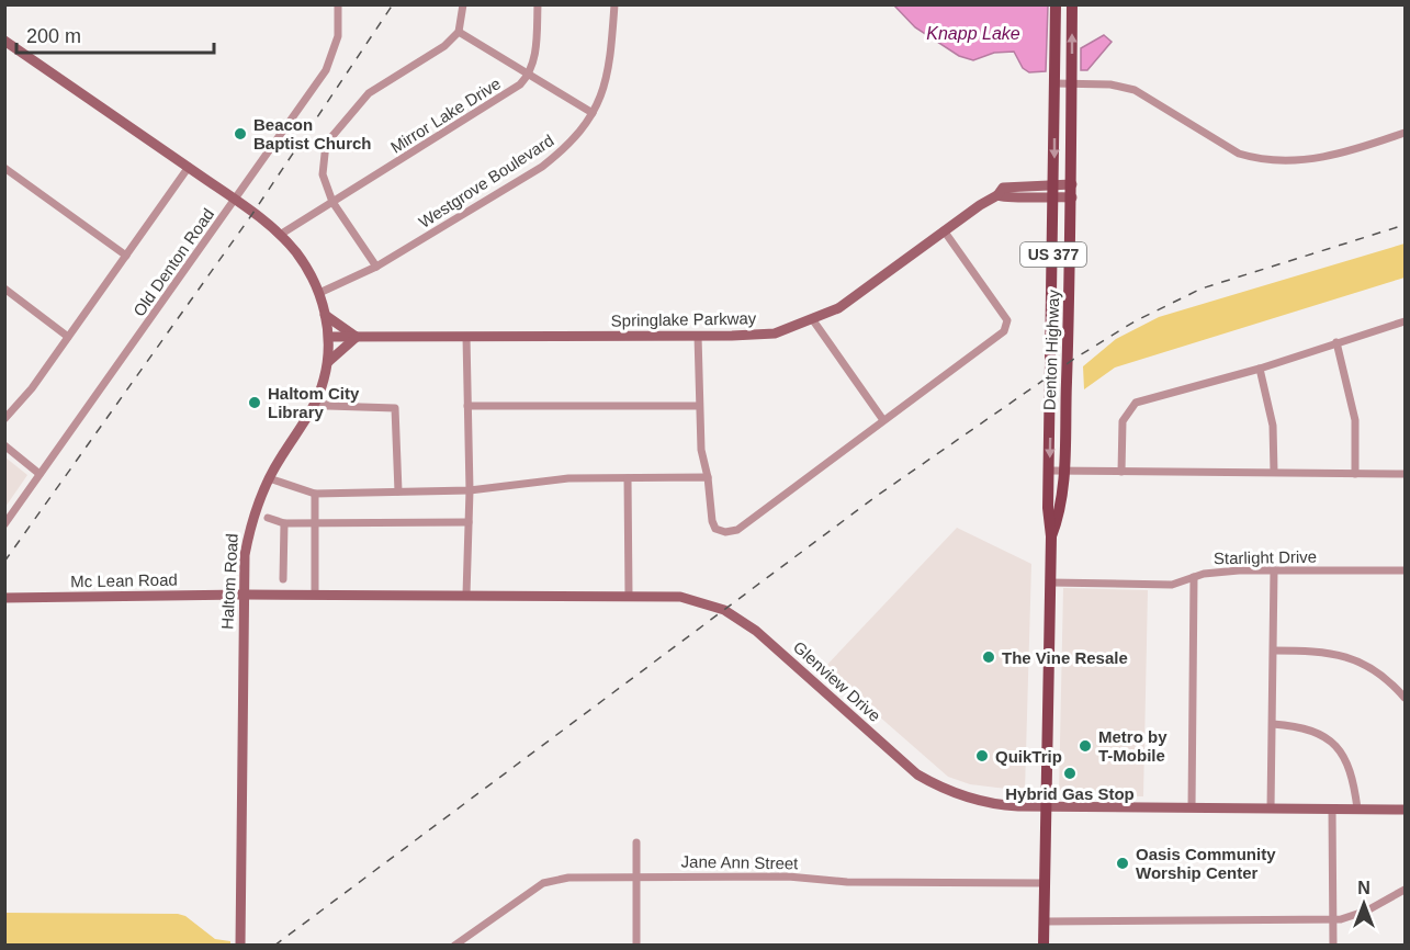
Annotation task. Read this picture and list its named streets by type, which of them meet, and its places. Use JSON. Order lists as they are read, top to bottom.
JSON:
{
  "streets": {
    "main road": [
      "US 377",
      "Springlake Parkway",
      "Denton Highway",
      "Mc Lean Road",
      "Haltom Road",
      "Glenview Drive"
    ],
    "street": [
      "Mirror Lake Drive",
      "Westgrove Boulevard",
      "Old Denton Road",
      "Starlight Drive",
      "Jane Ann Street"
    ]
  },
  "crossings": [
    ["Mirror Lake Drive", "Haltom Road"],
    ["Westgrove Boulevard", "Haltom Road"],
    ["Old Denton Road", "Haltom Road"],
    ["Springlake Parkway", "Denton Highway"],
    ["Springlake Parkway", "Haltom Road"],
    ["Denton Highway", "Starlight Drive"],
    ["Denton Highway", "Glenview Drive"],
    ["Denton Highway", "Jane Ann Street"],
    ["Mc Lean Road", "Haltom Road"],
    ["Mc Lean Road", "Glenview Drive"],
    ["Haltom Road", "Glenview Drive"]
  ],
  "water": ["Knapp Lake"],
  "places": [
    "Beacon Baptist Church",
    "Haltom City Library",
    "The Vine Resale",
    "Metro by T-Mobile",
    "QuikTrip",
    "Hybrid Gas Stop",
    "Oasis Community Worship Center"
  ],
  "scale_bar": "200 m",
  "north": "top"
}
